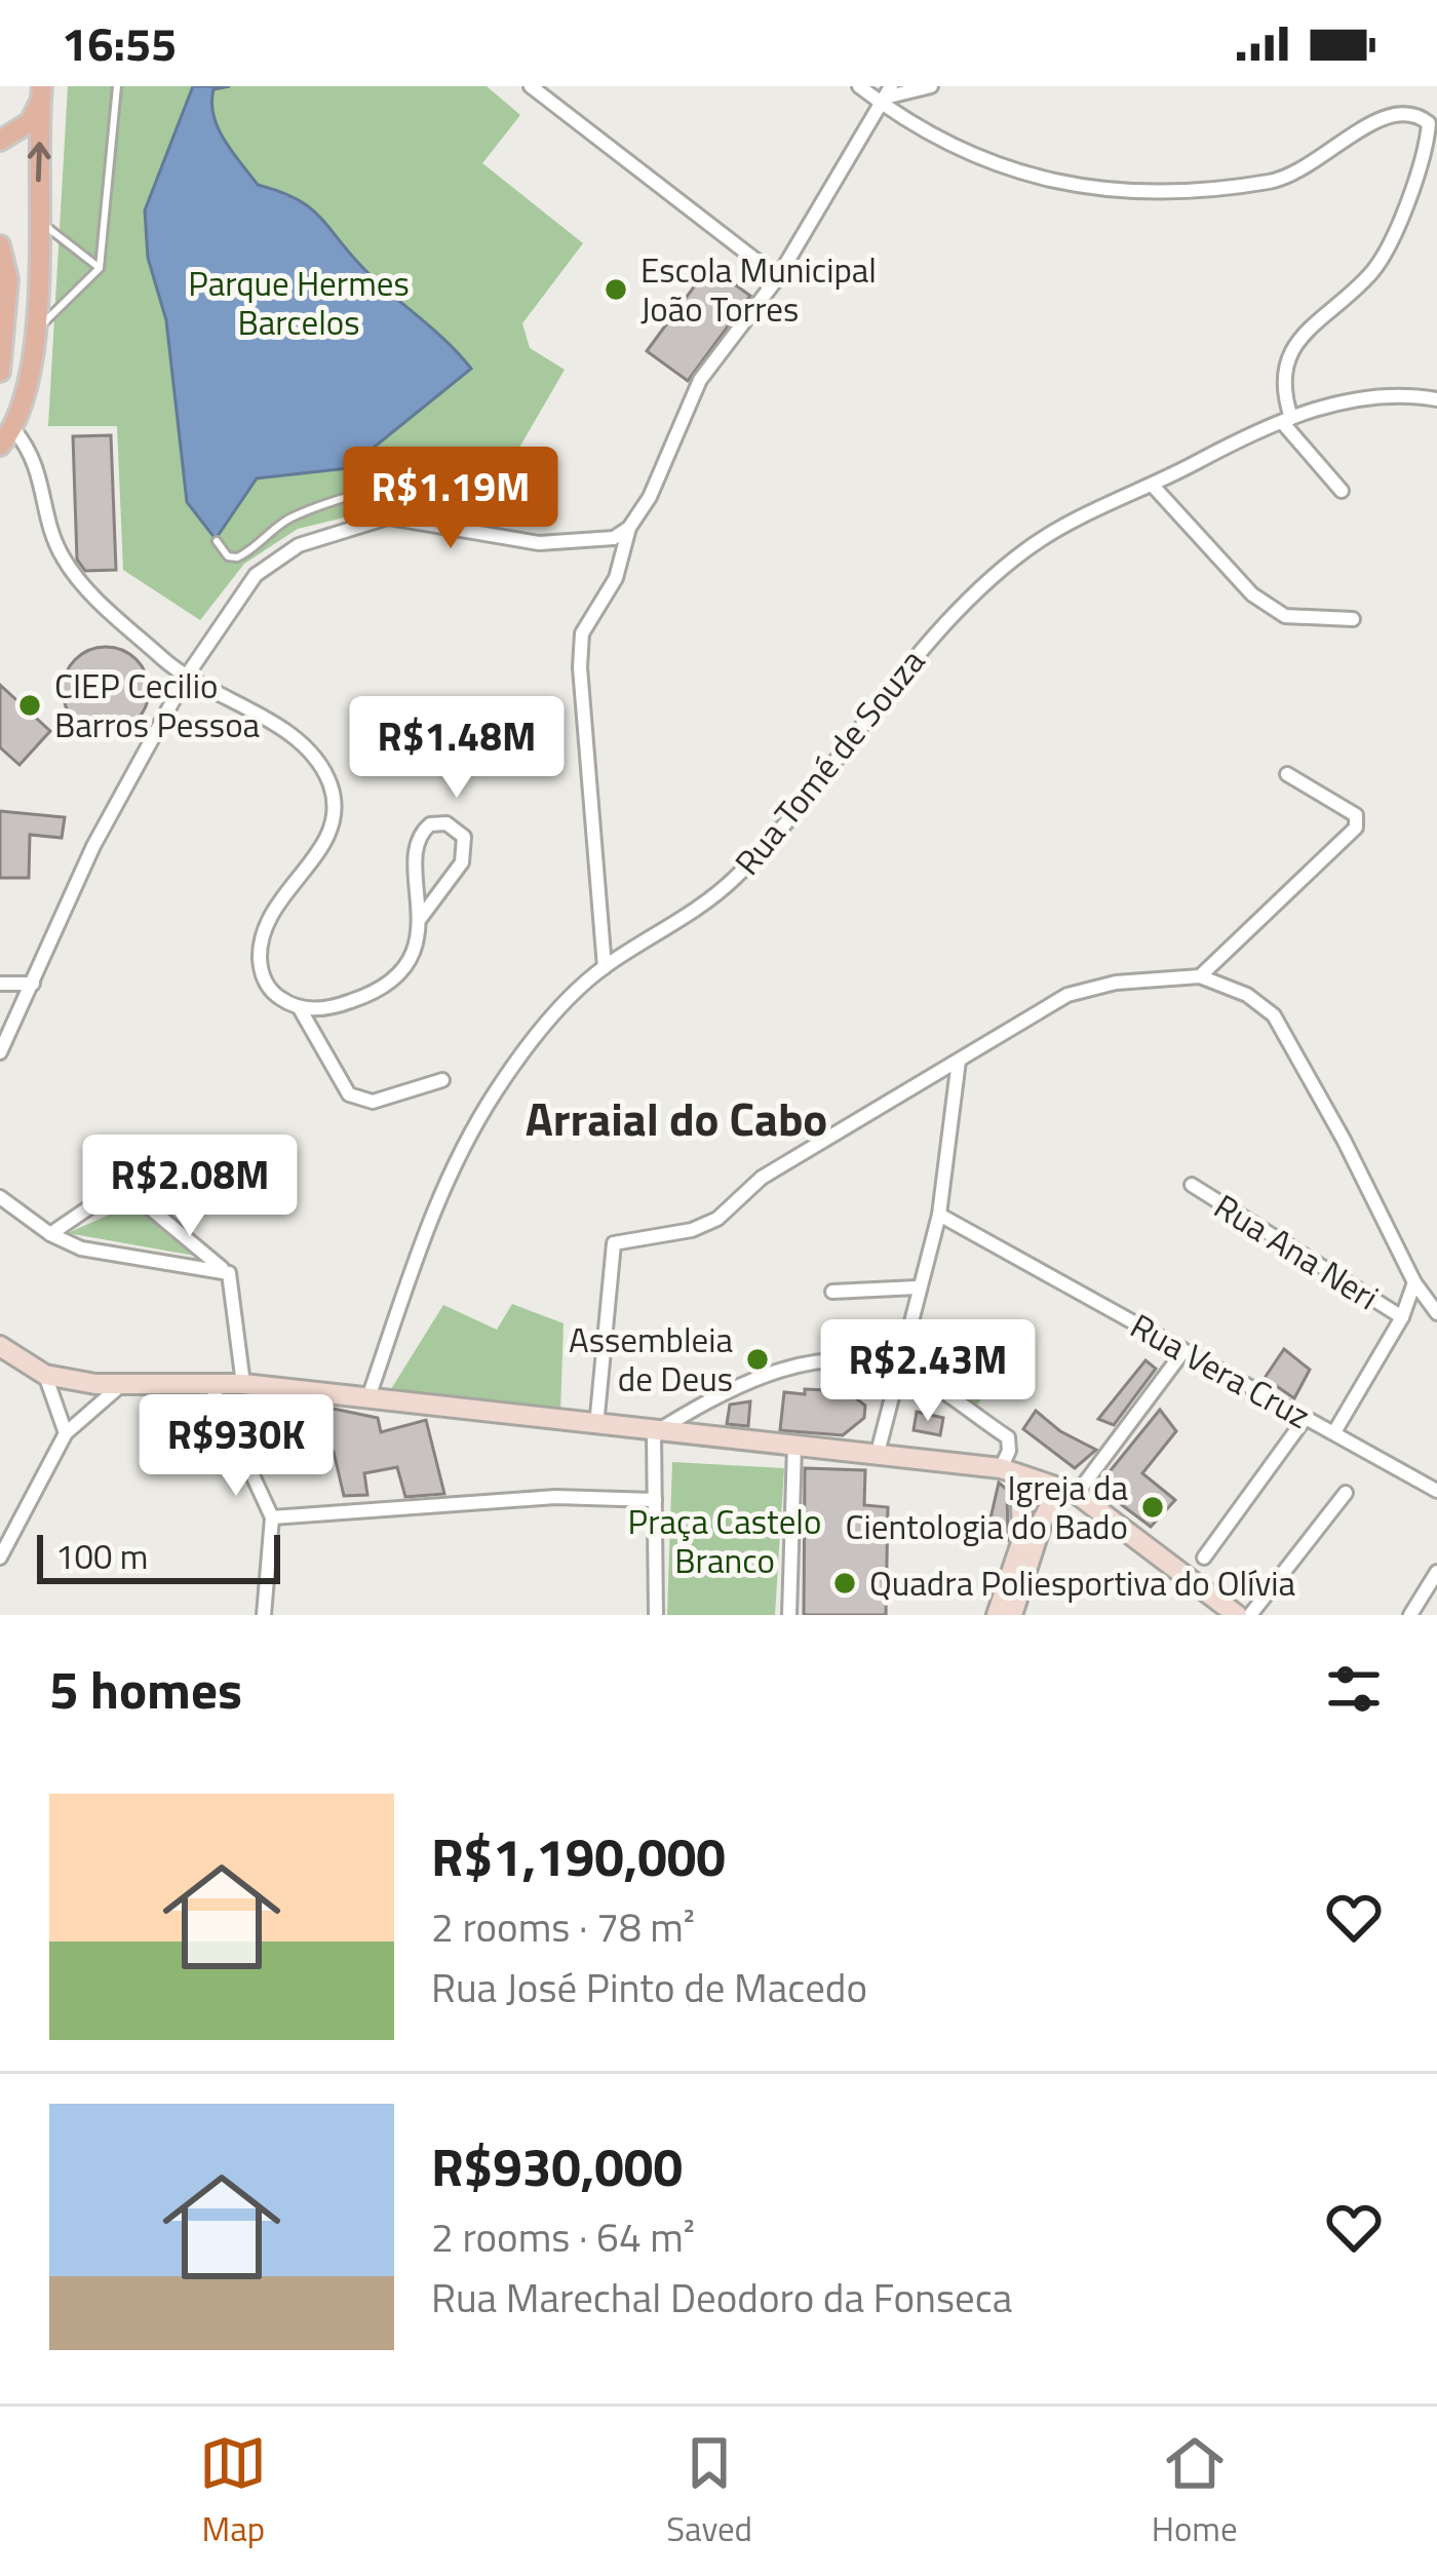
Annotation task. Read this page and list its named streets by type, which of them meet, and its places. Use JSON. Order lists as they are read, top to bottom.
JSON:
{
  "streets": {
    "street": ["Rua Tomé de Souza", "Rua Ana Neri", "Rua Vera Cruz"]
  },
  "districts": ["Arraial do Cabo"],
  "parks": ["Parque Hermes Barcelos", "Praça Castelo Branco"],
  "places": [
    "Escola Municipal João Torres",
    "CIEP Cecilio Barros Pessoa",
    "Assembleia de Deus",
    "Igreja da Cientologia do Bado",
    "Quadra Poliesportiva do Olívia"
  ],
  "scale_bar": "100 m",
  "page": {
    "status": "16:55",
    "price": [
      "R$1.19M",
      "R$1.48M",
      "R$2.08M",
      "R$2.43M",
      "R$930K"
    ],
    "scale": "100 m",
    "heading": "5 homes",
    "list": [
      {
        "name": "R$1,190,000",
        "note": "2 rooms · 78 m² · Rua José Pinto de Macedo"
      },
      {
        "name": "R$930,000",
        "note": "2 rooms · 64 m² · Rua Marechal Deodoro da Fonseca"
      }
    ],
    "tabs": ["Map", "Saved", "Home"]
  }
}
